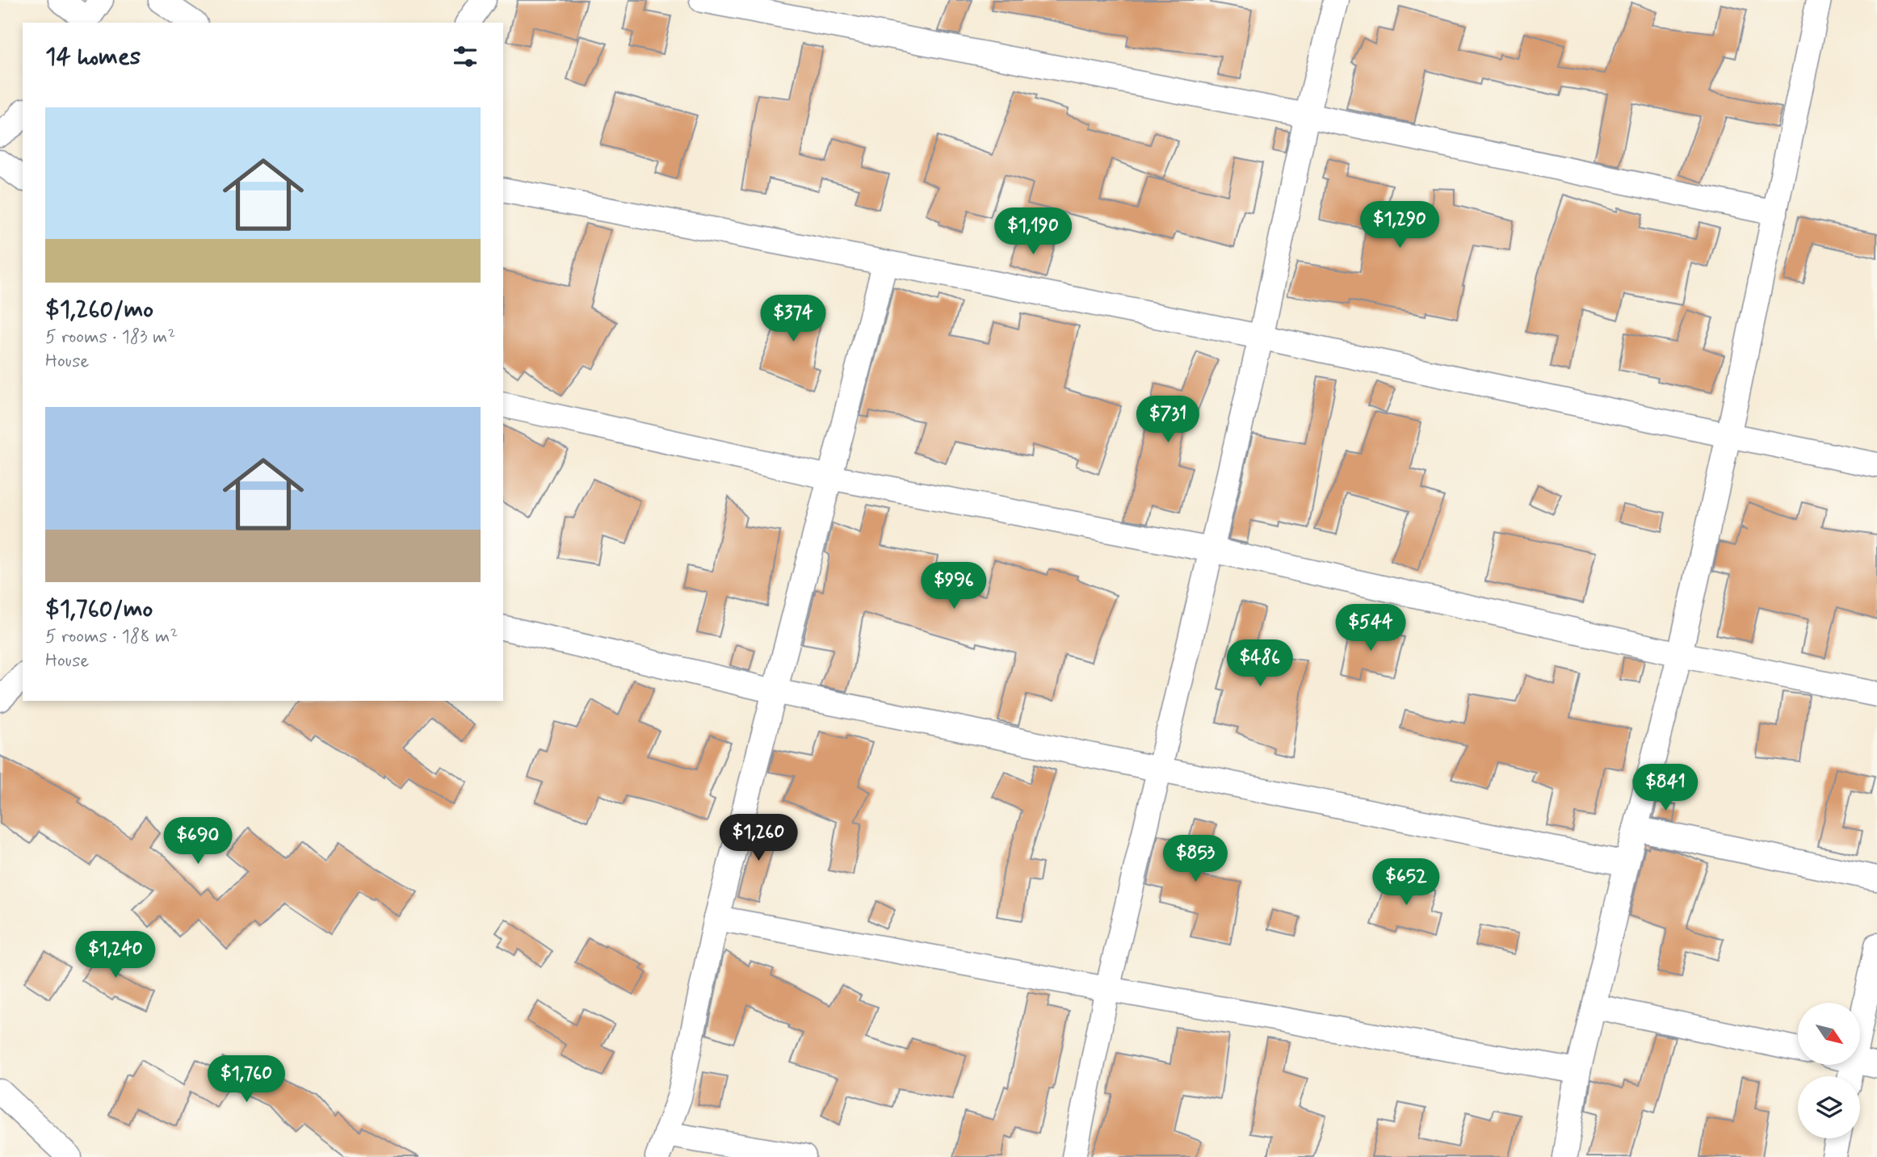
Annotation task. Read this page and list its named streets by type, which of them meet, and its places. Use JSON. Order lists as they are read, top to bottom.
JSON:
{
  "north": "bottom right",
  "page": {
    "heading": "14 homes",
    "list": [
      {
        "name": "$1,260/mo",
        "note": "5 rooms · 183 m² · House"
      },
      {
        "name": "$1,760/mo",
        "note": "5 rooms · 188 m² · House"
      }
    ],
    "price": [
      "$1,290",
      "$1,190",
      "$374",
      "$731",
      "$996",
      "$544",
      "$486",
      "$841",
      "$1,260",
      "$690",
      "$853",
      "$652",
      "$1,240",
      "$1,760"
    ]
  }
}
